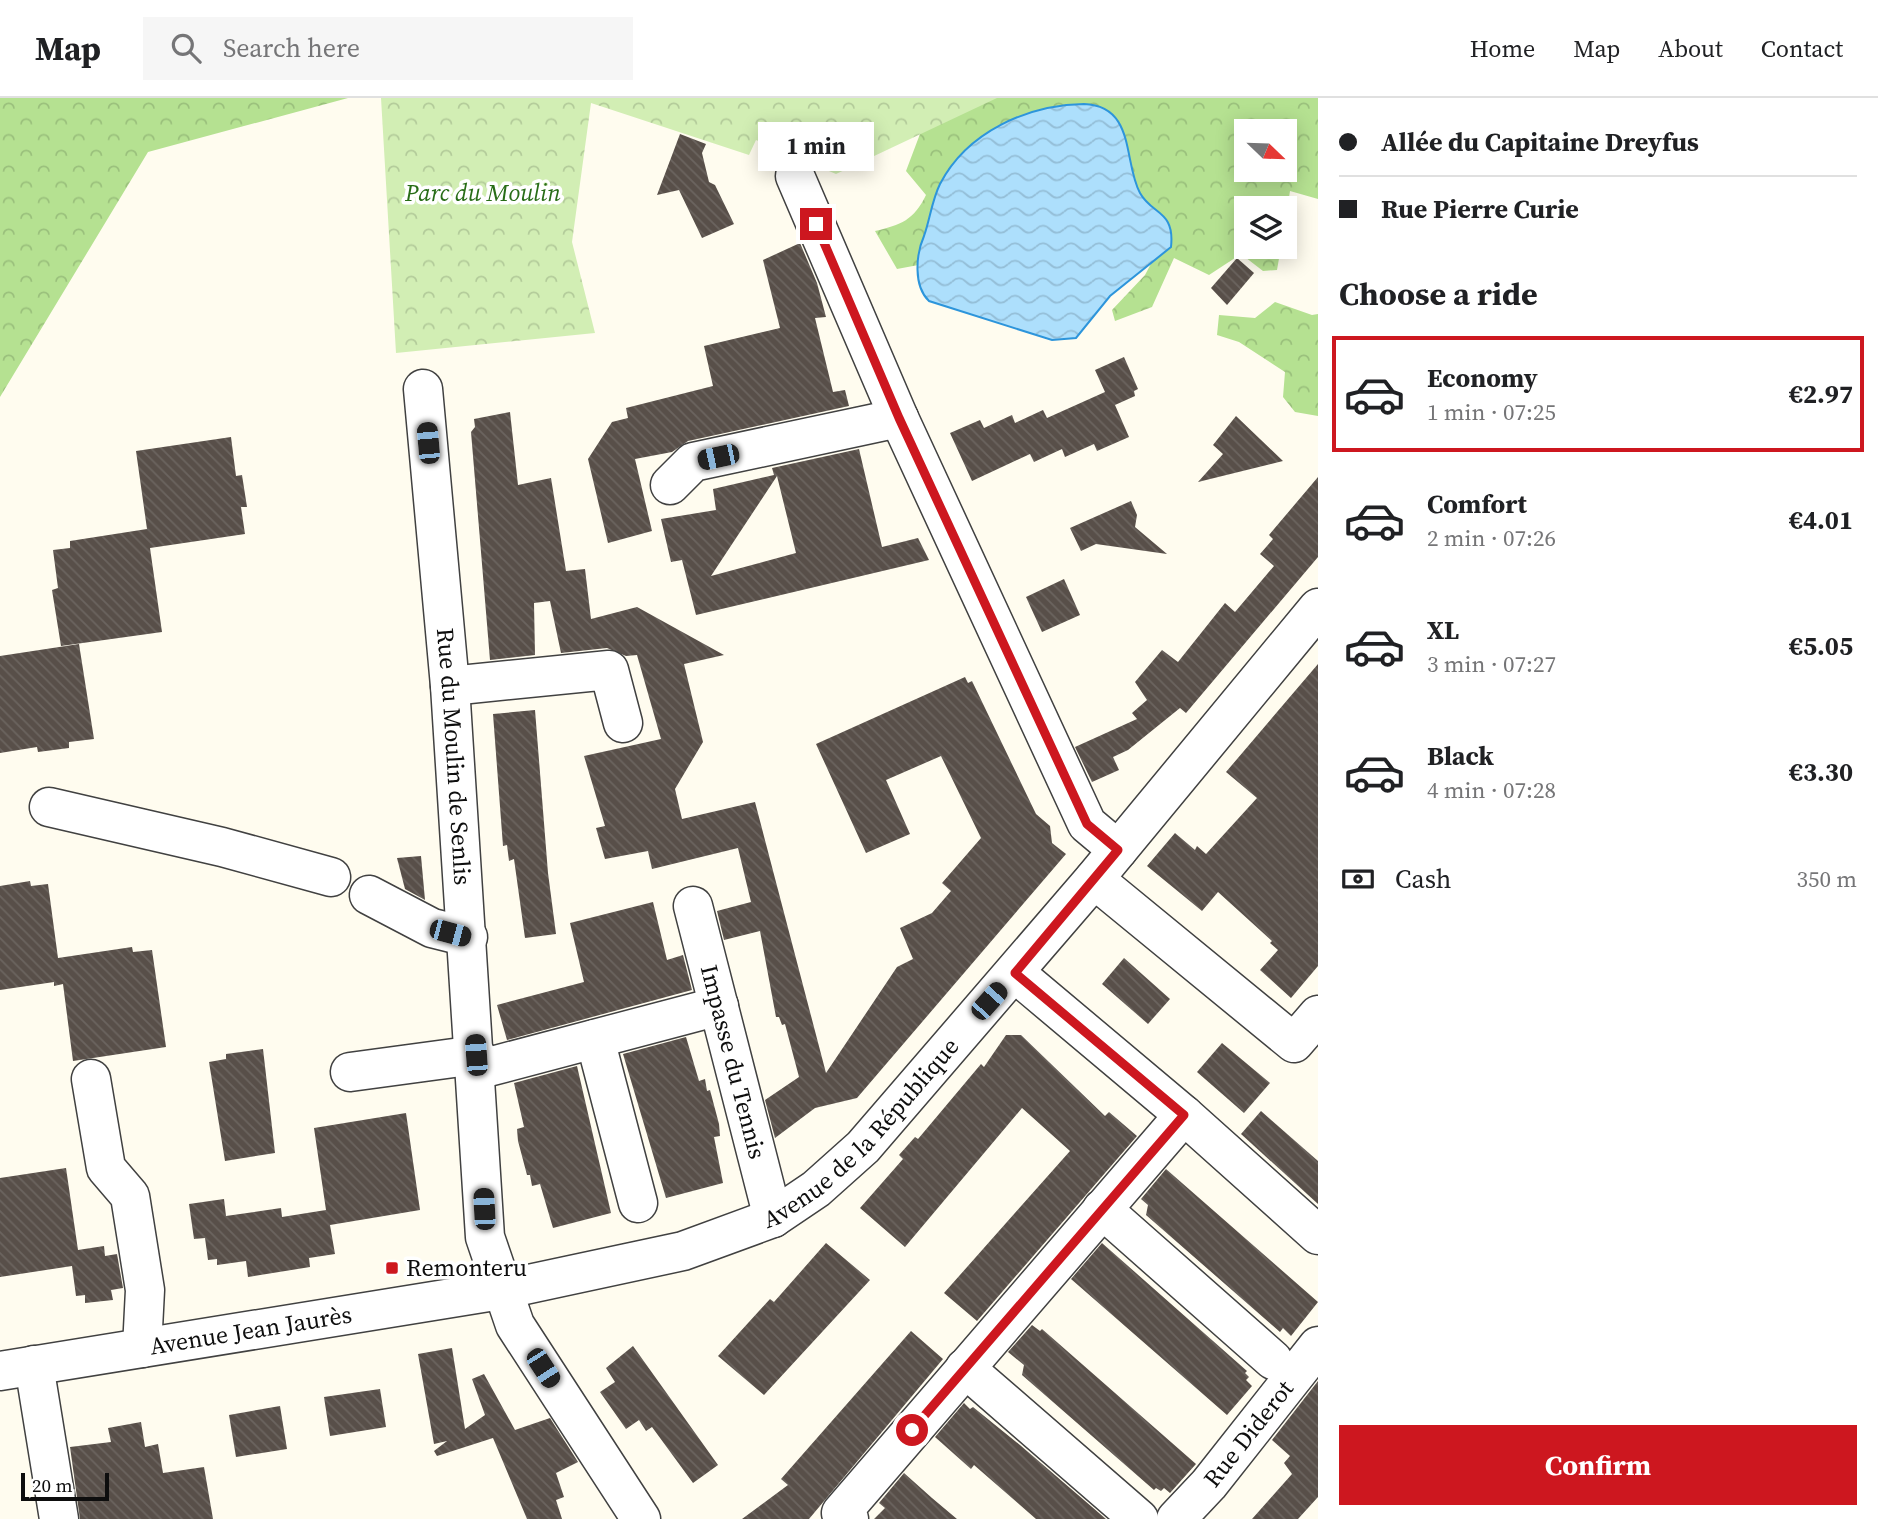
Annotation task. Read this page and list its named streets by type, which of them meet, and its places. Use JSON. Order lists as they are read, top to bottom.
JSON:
{
  "streets": {
    "street": [
      "Rue du Moulin de Senlis",
      "Impasse du Tennis",
      "Avenue de la République",
      "Avenue Jean Jaurès",
      "Rue Diderot"
    ]
  },
  "crossings": [
    ["Rue du Moulin de Senlis", "Avenue de la République"],
    ["Rue du Moulin de Senlis", "Avenue Jean Jaurès"],
    ["Impasse du Tennis", "Avenue de la République"],
    ["Avenue de la République", "Avenue Jean Jaurès"]
  ],
  "parks": ["Parc du Moulin"],
  "places": {
    "transit": ["Remonteru"]
  },
  "scale_bar": "20 m",
  "north": "bottom right",
  "page": {
    "header": "Map",
    "search": "Search here",
    "nav": [
      "Home",
      "Map",
      "About",
      "Contact"
    ],
    "banner": ["Allée du Capitaine Dreyfus", "Rue Pierre Curie"],
    "bubble": "1 min",
    "heading": "Choose a ride",
    "list": [
      {
        "name": "Economy",
        "note": "1 min · 07:25",
        "value": "€2.97"
      },
      {
        "name": "Comfort",
        "note": "2 min · 07:26",
        "value": "€4.01"
      },
      {
        "name": "XL",
        "note": "3 min · 07:27",
        "value": "€5.05"
      },
      {
        "name": "Black",
        "note": "4 min · 07:28",
        "value": "€3.30"
      }
    ],
    "pay": ["Cash", "350 m"],
    "buttons": "Confirm",
    "scale": "20 m"
  }
}
